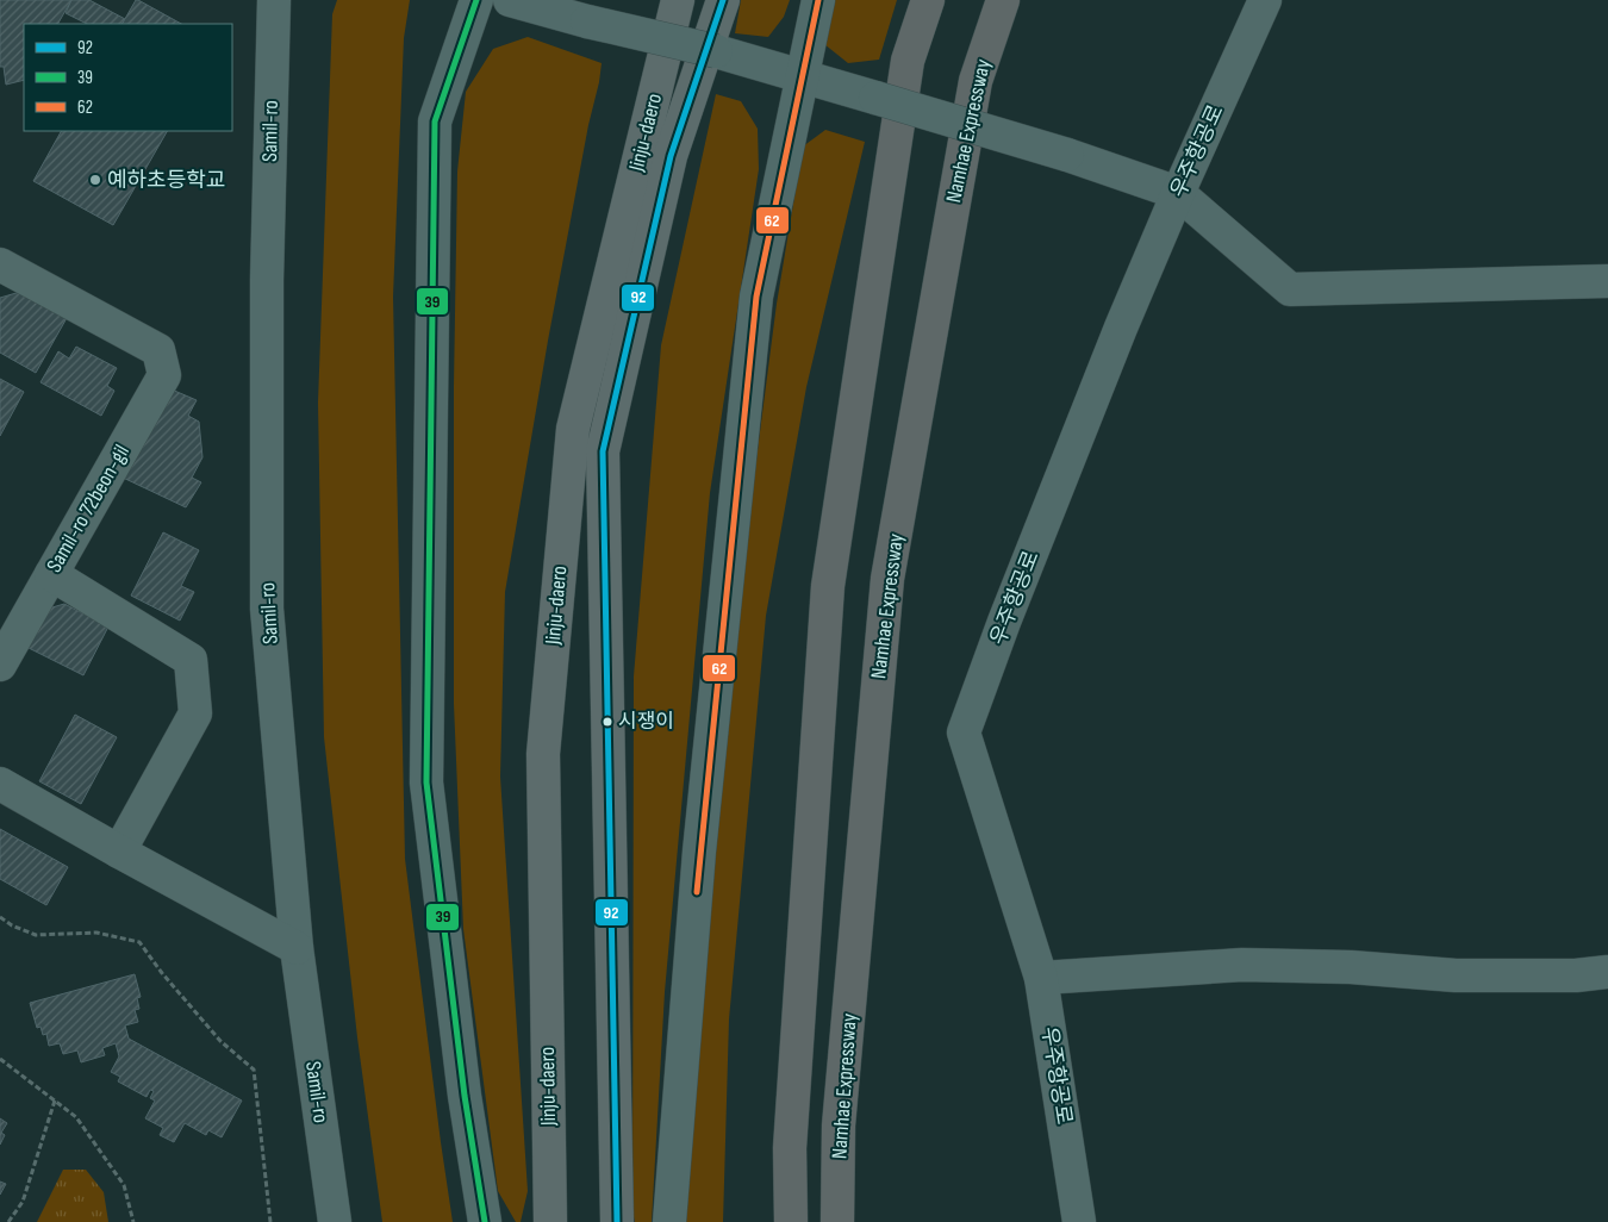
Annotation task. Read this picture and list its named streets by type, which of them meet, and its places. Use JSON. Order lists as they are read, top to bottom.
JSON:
{
  "streets": {
    "highway": ["Namhae Expressway"],
    "main road": ["Jinju-daero"],
    "street": ["Samil-ro", "우주항공로", "Samil-ro 72beon-gil"]
  },
  "places": ["예하초등학교", "시쟁이"],
  "lines": ["transit line 92", "transit line 39", "transit line 62"],
  "legend": ["92", "39", "62"]
}
